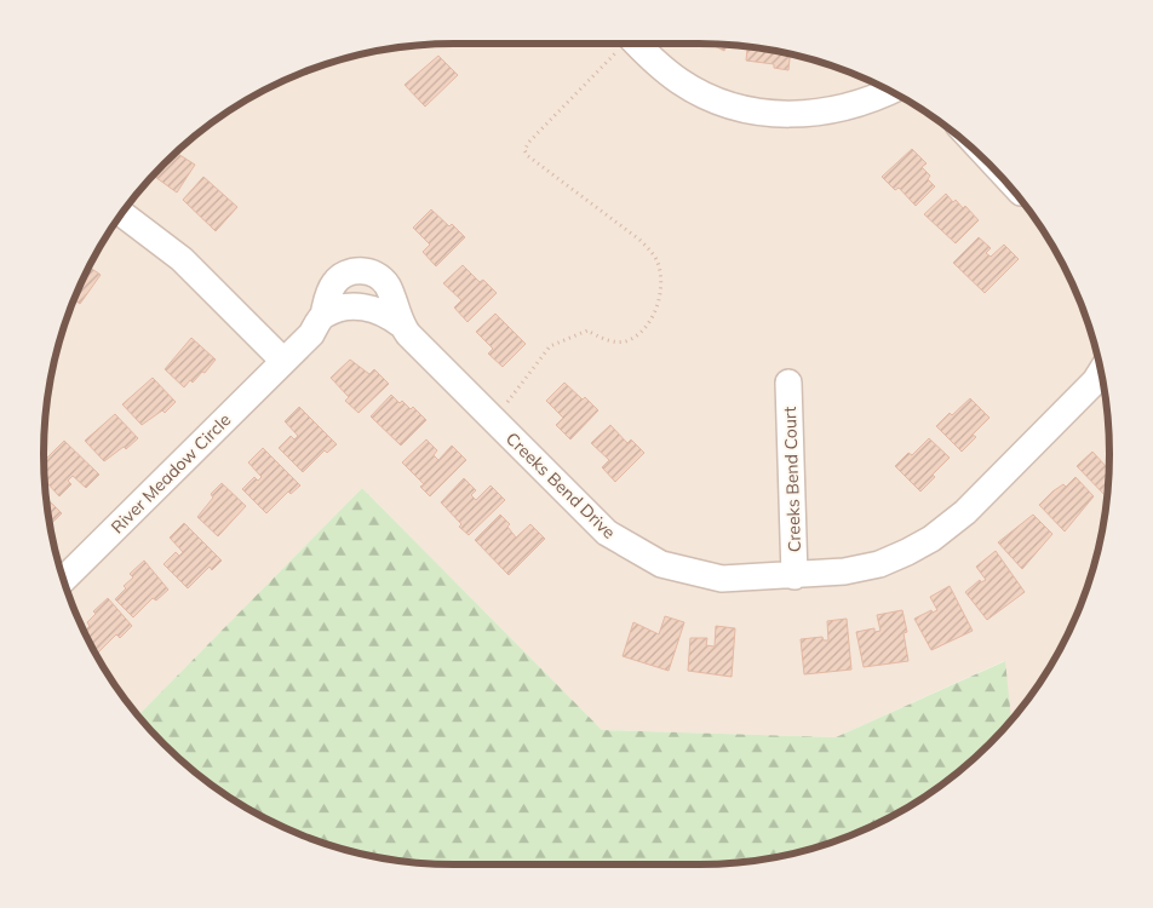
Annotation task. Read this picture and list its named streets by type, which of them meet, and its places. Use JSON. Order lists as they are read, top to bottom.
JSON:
{
  "streets": {
    "street": ["River Meadow Circle", "Creeks Bend Court", "Creeks Bend Drive"]
  },
  "crossings": [
    ["River Meadow Circle", "Creeks Bend Drive"],
    ["Creeks Bend Court", "Creeks Bend Drive"]
  ]
}
